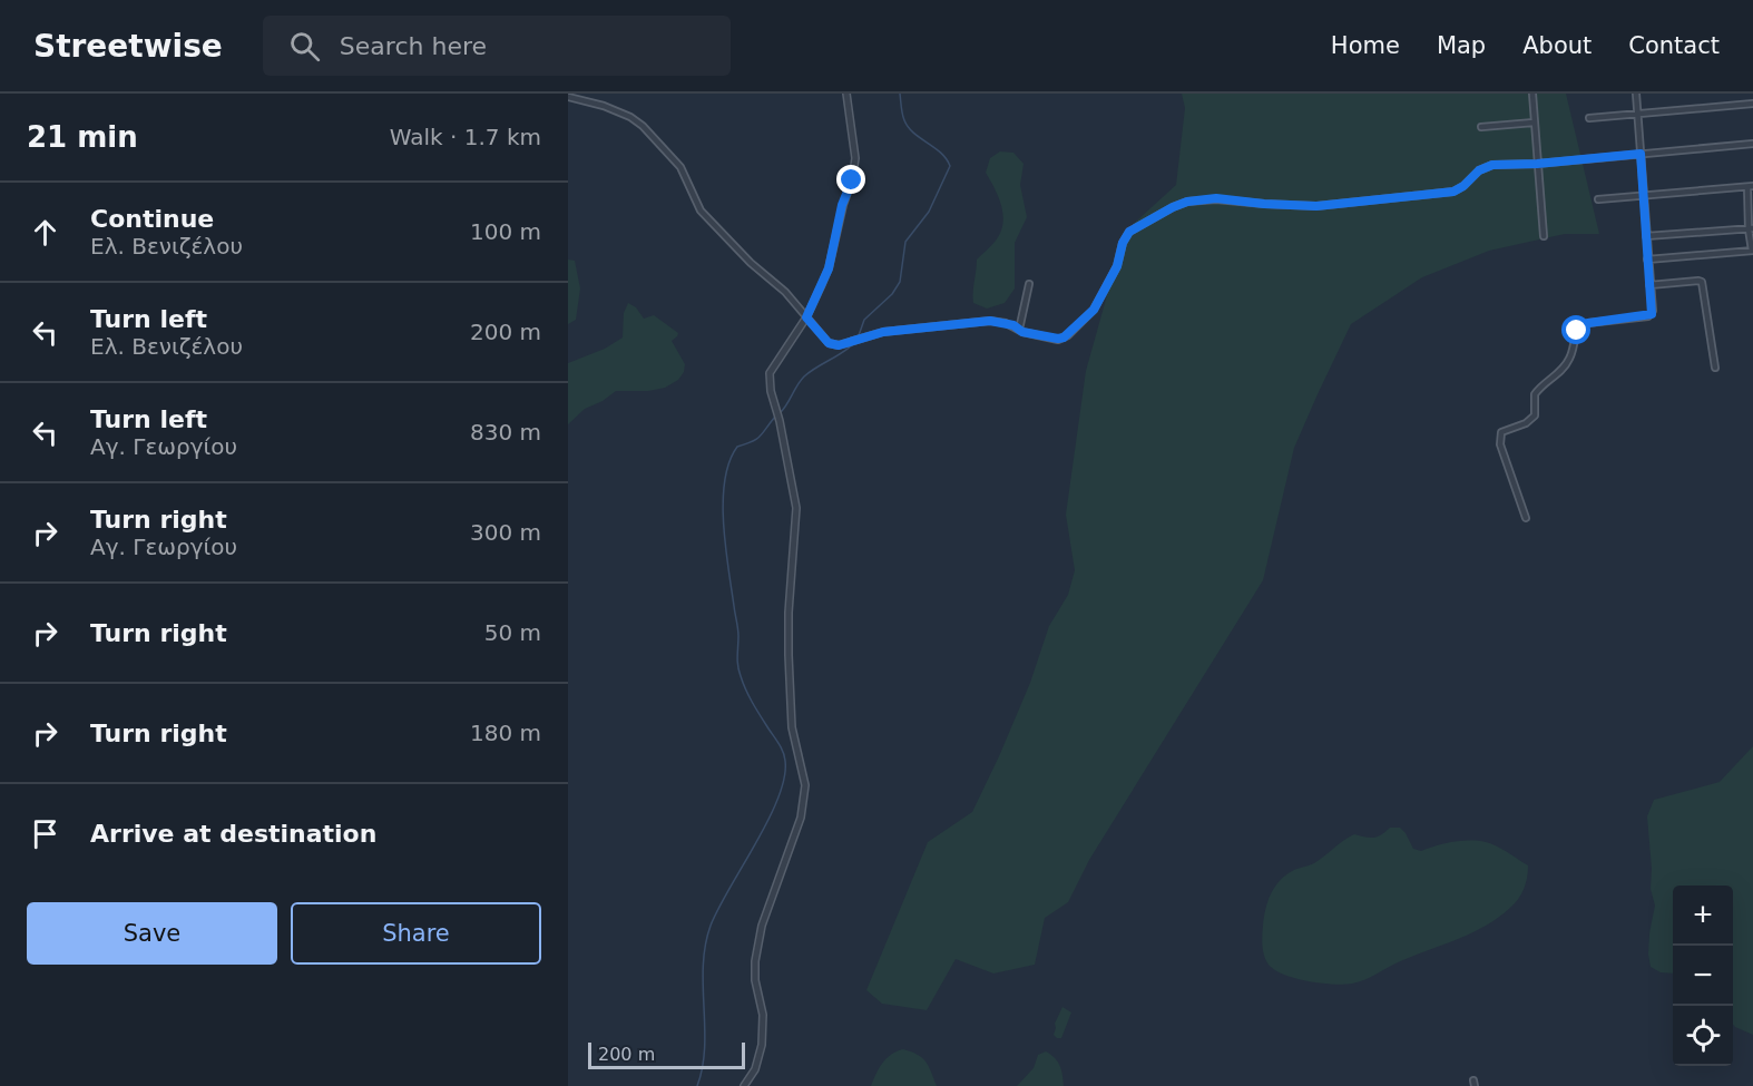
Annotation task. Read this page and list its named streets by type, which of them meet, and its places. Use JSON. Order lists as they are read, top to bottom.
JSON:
{
  "scale_bar": "200 m",
  "page": {
    "header": "Streetwise",
    "search": "Search here",
    "nav": [
      "Home",
      "Map",
      "About",
      "Contact"
    ],
    "heading": ["21 min", "Walk · 1.7 km"],
    "list": [
      ["Continue", "Ελ. Βενιζέλου", "100 m"],
      ["Turn left", "Ελ. Βενιζέλου", "200 m"],
      ["Turn left", "Αγ. Γεωργίου", "830 m"],
      ["Turn right", "Αγ. Γεωργίου", "300 m"],
      ["Turn right", "50 m"],
      ["Turn right", "180 m"],
      "Arrive at destination"
    ],
    "buttons": ["Save", "Share"],
    "map_buttons": ["+", "−"],
    "scale": "200 m"
  }
}
